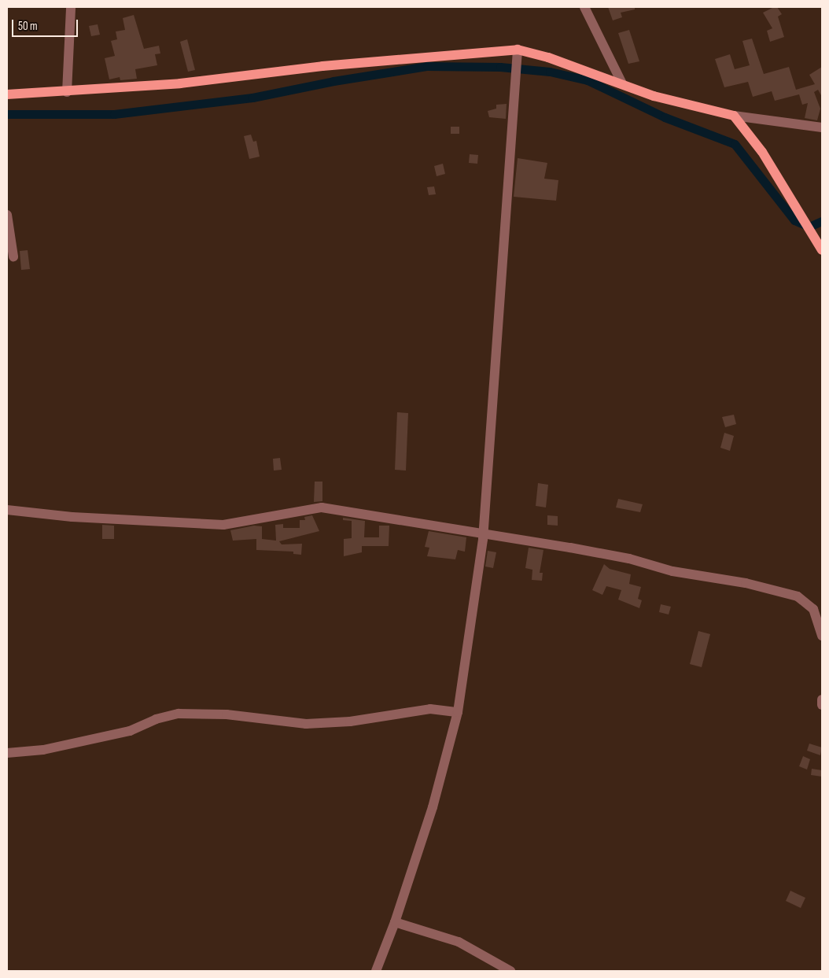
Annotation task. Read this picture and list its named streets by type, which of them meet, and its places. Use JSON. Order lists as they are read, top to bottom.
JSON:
{
  "scale_bar": "50 m"
}
